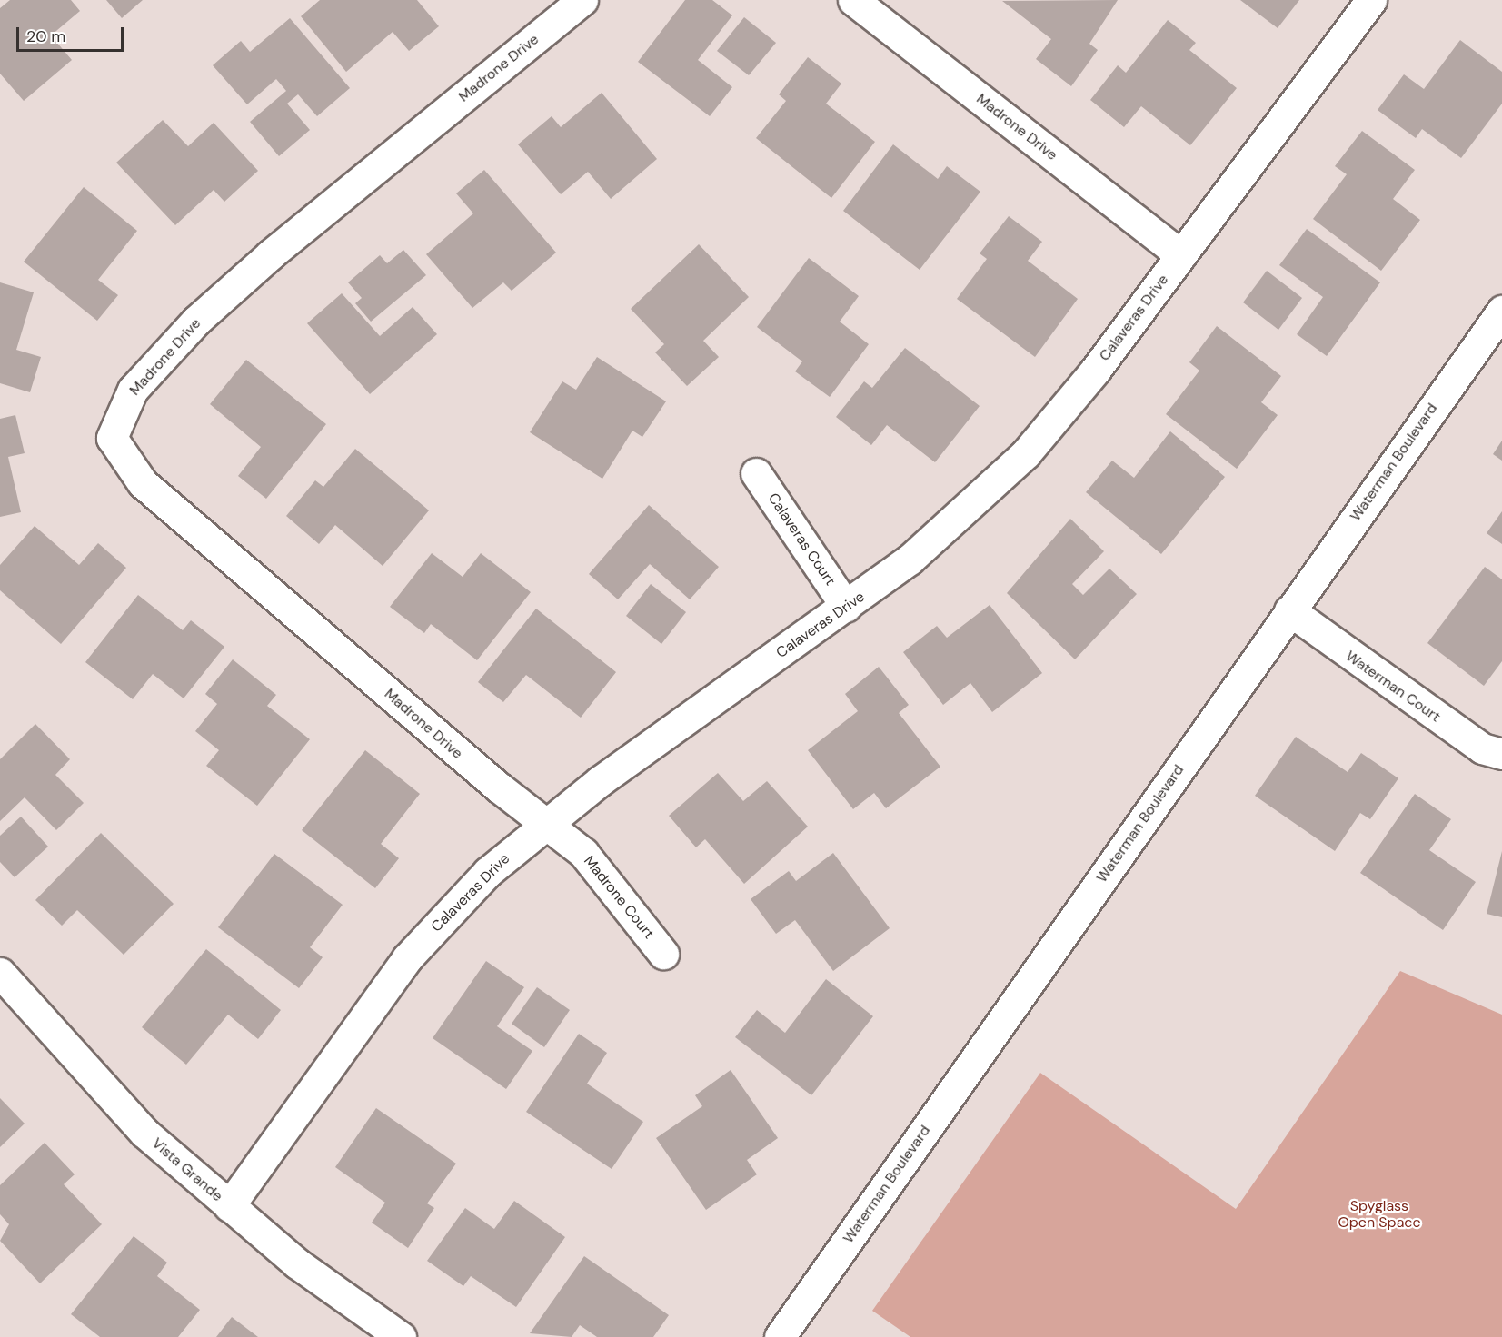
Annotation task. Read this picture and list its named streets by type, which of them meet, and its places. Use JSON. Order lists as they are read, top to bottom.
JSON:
{
  "streets": {
    "street": [
      "Madrone Drive",
      "Calaveras Drive",
      "Waterman Boulevard",
      "Calaveras Court",
      "Waterman Court",
      "Madrone Court",
      "Vista Grande"
    ]
  },
  "crossings": [
    ["Madrone Drive", "Calaveras Drive"],
    ["Madrone Drive", "Madrone Court"],
    ["Calaveras Drive", "Calaveras Court"],
    ["Calaveras Drive", "Madrone Court"],
    ["Calaveras Drive", "Vista Grande"],
    ["Waterman Boulevard", "Waterman Court"]
  ],
  "parks": ["Spyglass Open Space"],
  "scale_bar": "20 m"
}
